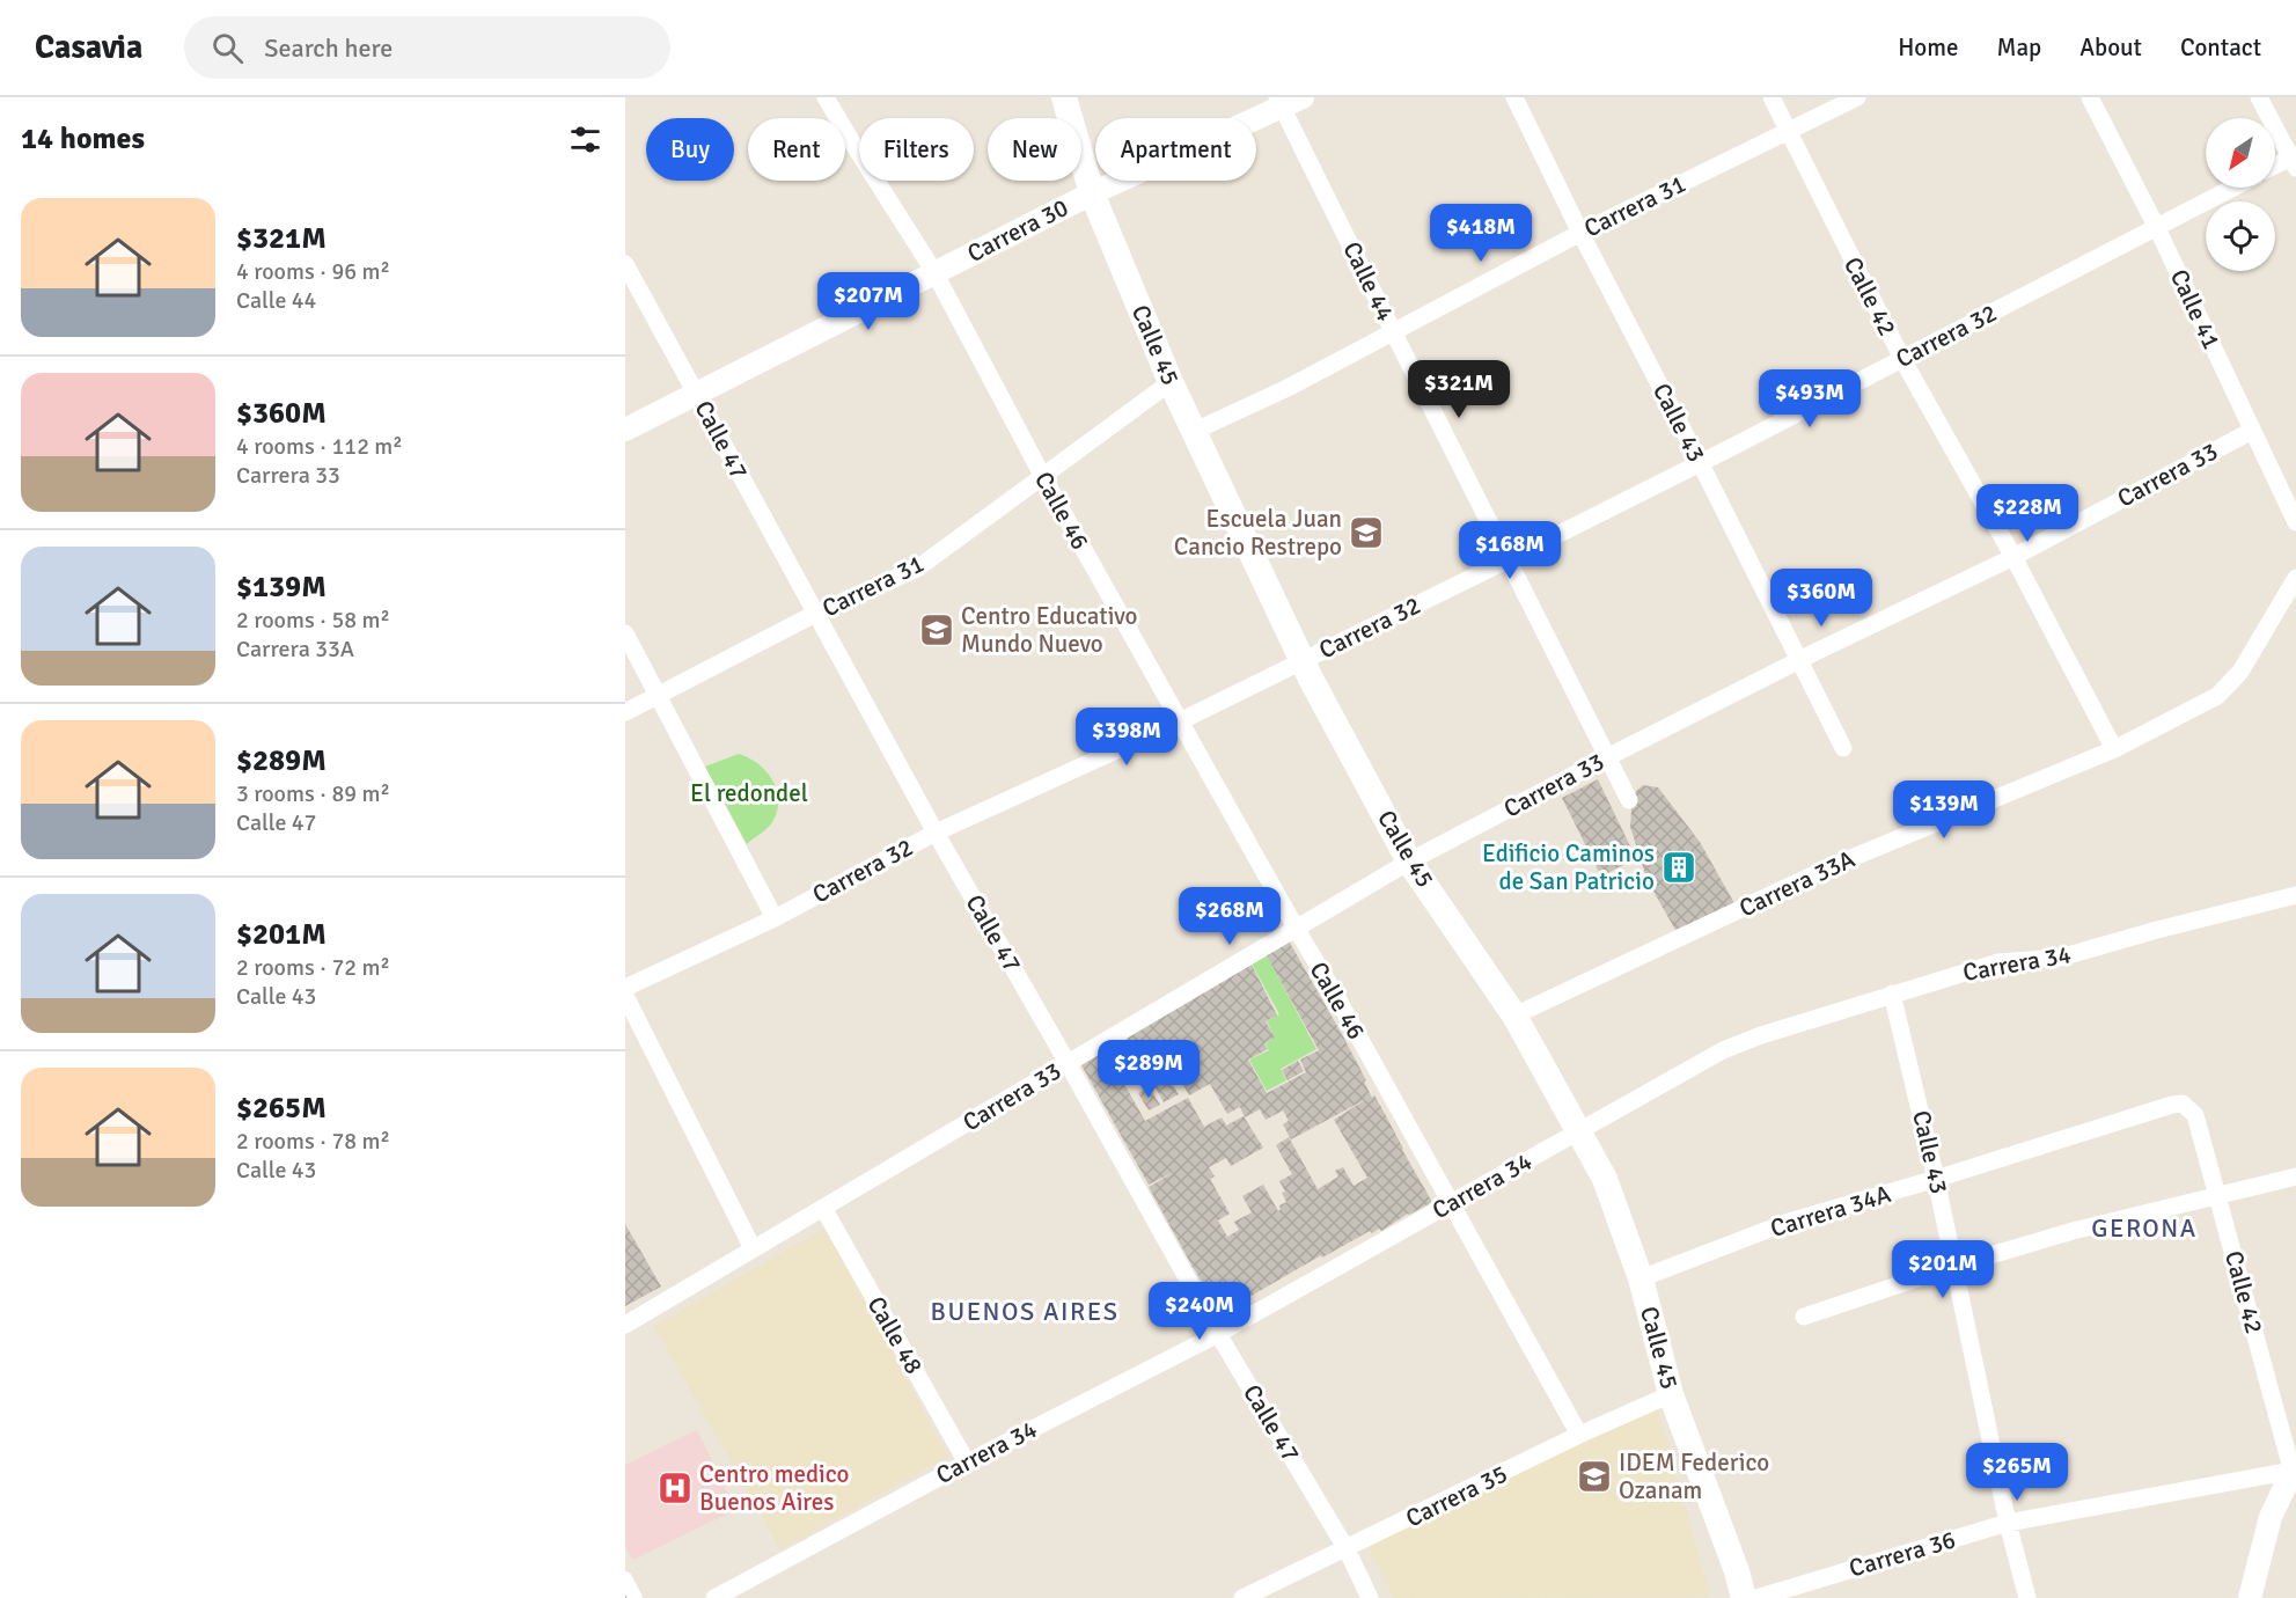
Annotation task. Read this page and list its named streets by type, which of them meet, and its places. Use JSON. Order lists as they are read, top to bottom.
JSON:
{
  "streets": {
    "main road": ["Calle 45"],
    "street": [
      "Carrera 31",
      "Carrera 30",
      "Calle 44",
      "Calle 42",
      "Calle 41",
      "Carrera 32",
      "Calle 43",
      "Calle 47",
      "Carrera 33",
      "Calle 46",
      "Carrera 33A",
      "Carrera 34",
      "Carrera 34A",
      "Calle 48",
      "Carrera 35",
      "Carrera 36"
    ]
  },
  "crossings": [
    ["Carrera 31", "Calle 44"],
    ["Carrera 31", "Calle 42"],
    ["Carrera 31", "Calle 45"],
    ["Carrera 31", "Calle 43"],
    ["Carrera 31", "Calle 47"],
    ["Carrera 31", "Calle 46"],
    ["Carrera 30", "Calle 44"],
    ["Carrera 30", "Calle 45"],
    ["Carrera 30", "Calle 47"],
    ["Carrera 30", "Calle 46"],
    ["Calle 44", "Carrera 32"],
    ["Calle 44", "Carrera 33"],
    ["Calle 42", "Carrera 32"],
    ["Calle 42", "Carrera 33"],
    ["Calle 42", "Carrera 33A"],
    ["Calle 42", "Carrera 34A"],
    ["Calle 42", "Carrera 36"],
    ["Calle 41", "Carrera 32"],
    ["Calle 41", "Carrera 33"],
    ["Carrera 32", "Calle 45"],
    ["Carrera 32", "Calle 43"],
    ["Carrera 32", "Calle 47"],
    ["Carrera 32", "Calle 46"],
    ["Calle 45", "Carrera 33"],
    ["Calle 45", "Carrera 33A"],
    ["Calle 45", "Carrera 34"],
    ["Calle 45", "Carrera 34A"],
    ["Calle 45", "Carrera 35"],
    ["Calle 43", "Carrera 33"],
    ["Calle 43", "Carrera 34"],
    ["Calle 43", "Carrera 34A"],
    ["Calle 43", "Carrera 36"],
    ["Calle 47", "Carrera 33"],
    ["Calle 47", "Carrera 34"],
    ["Calle 47", "Carrera 35"],
    ["Carrera 33", "Calle 46"],
    ["Carrera 33", "Calle 48"],
    ["Calle 46", "Carrera 34"],
    ["Calle 46", "Carrera 35"],
    ["Carrera 34", "Calle 48"]
  ],
  "districts": ["GERONA", "BUENOS AIRES"],
  "parks": ["El redondel"],
  "places": {
    "school or university": ["Escuela Juan Cancio Restrepo", "Centro Educativo Mundo Nuevo", "IDEM Federico Ozanam"],
    "building": ["Edificio Caminos de San Patricio"],
    "hospital": ["Centro medico Buenos Aires"]
  },
  "north": "bottom left",
  "page": {
    "header": "Casavia",
    "search": "Search here",
    "nav": [
      "Home",
      "Map",
      "About",
      "Contact"
    ],
    "heading": "14 homes",
    "chip": [
      "Buy",
      "Rent",
      "Filters",
      "New",
      "Apartment"
    ],
    "list": [
      {
        "name": "$321M",
        "note": "4 rooms · 96 m² · Calle 44"
      },
      {
        "name": "$360M",
        "note": "4 rooms · 112 m² · Carrera 33"
      },
      {
        "name": "$139M",
        "note": "2 rooms · 58 m² · Carrera 33A"
      },
      {
        "name": "$289M",
        "note": "3 rooms · 89 m² · Calle 47"
      },
      {
        "name": "$201M",
        "note": "2 rooms · 72 m² · Calle 43"
      },
      {
        "name": "$265M",
        "note": "2 rooms · 78 m² · Calle 43"
      }
    ],
    "price": [
      "$418M",
      "$207M",
      "$321M",
      "$493M",
      "$228M",
      "$168M",
      "$360M",
      "$398M",
      "$139M",
      "$268M",
      "$289M",
      "$201M",
      "$240M",
      "$265M"
    ]
  }
}
